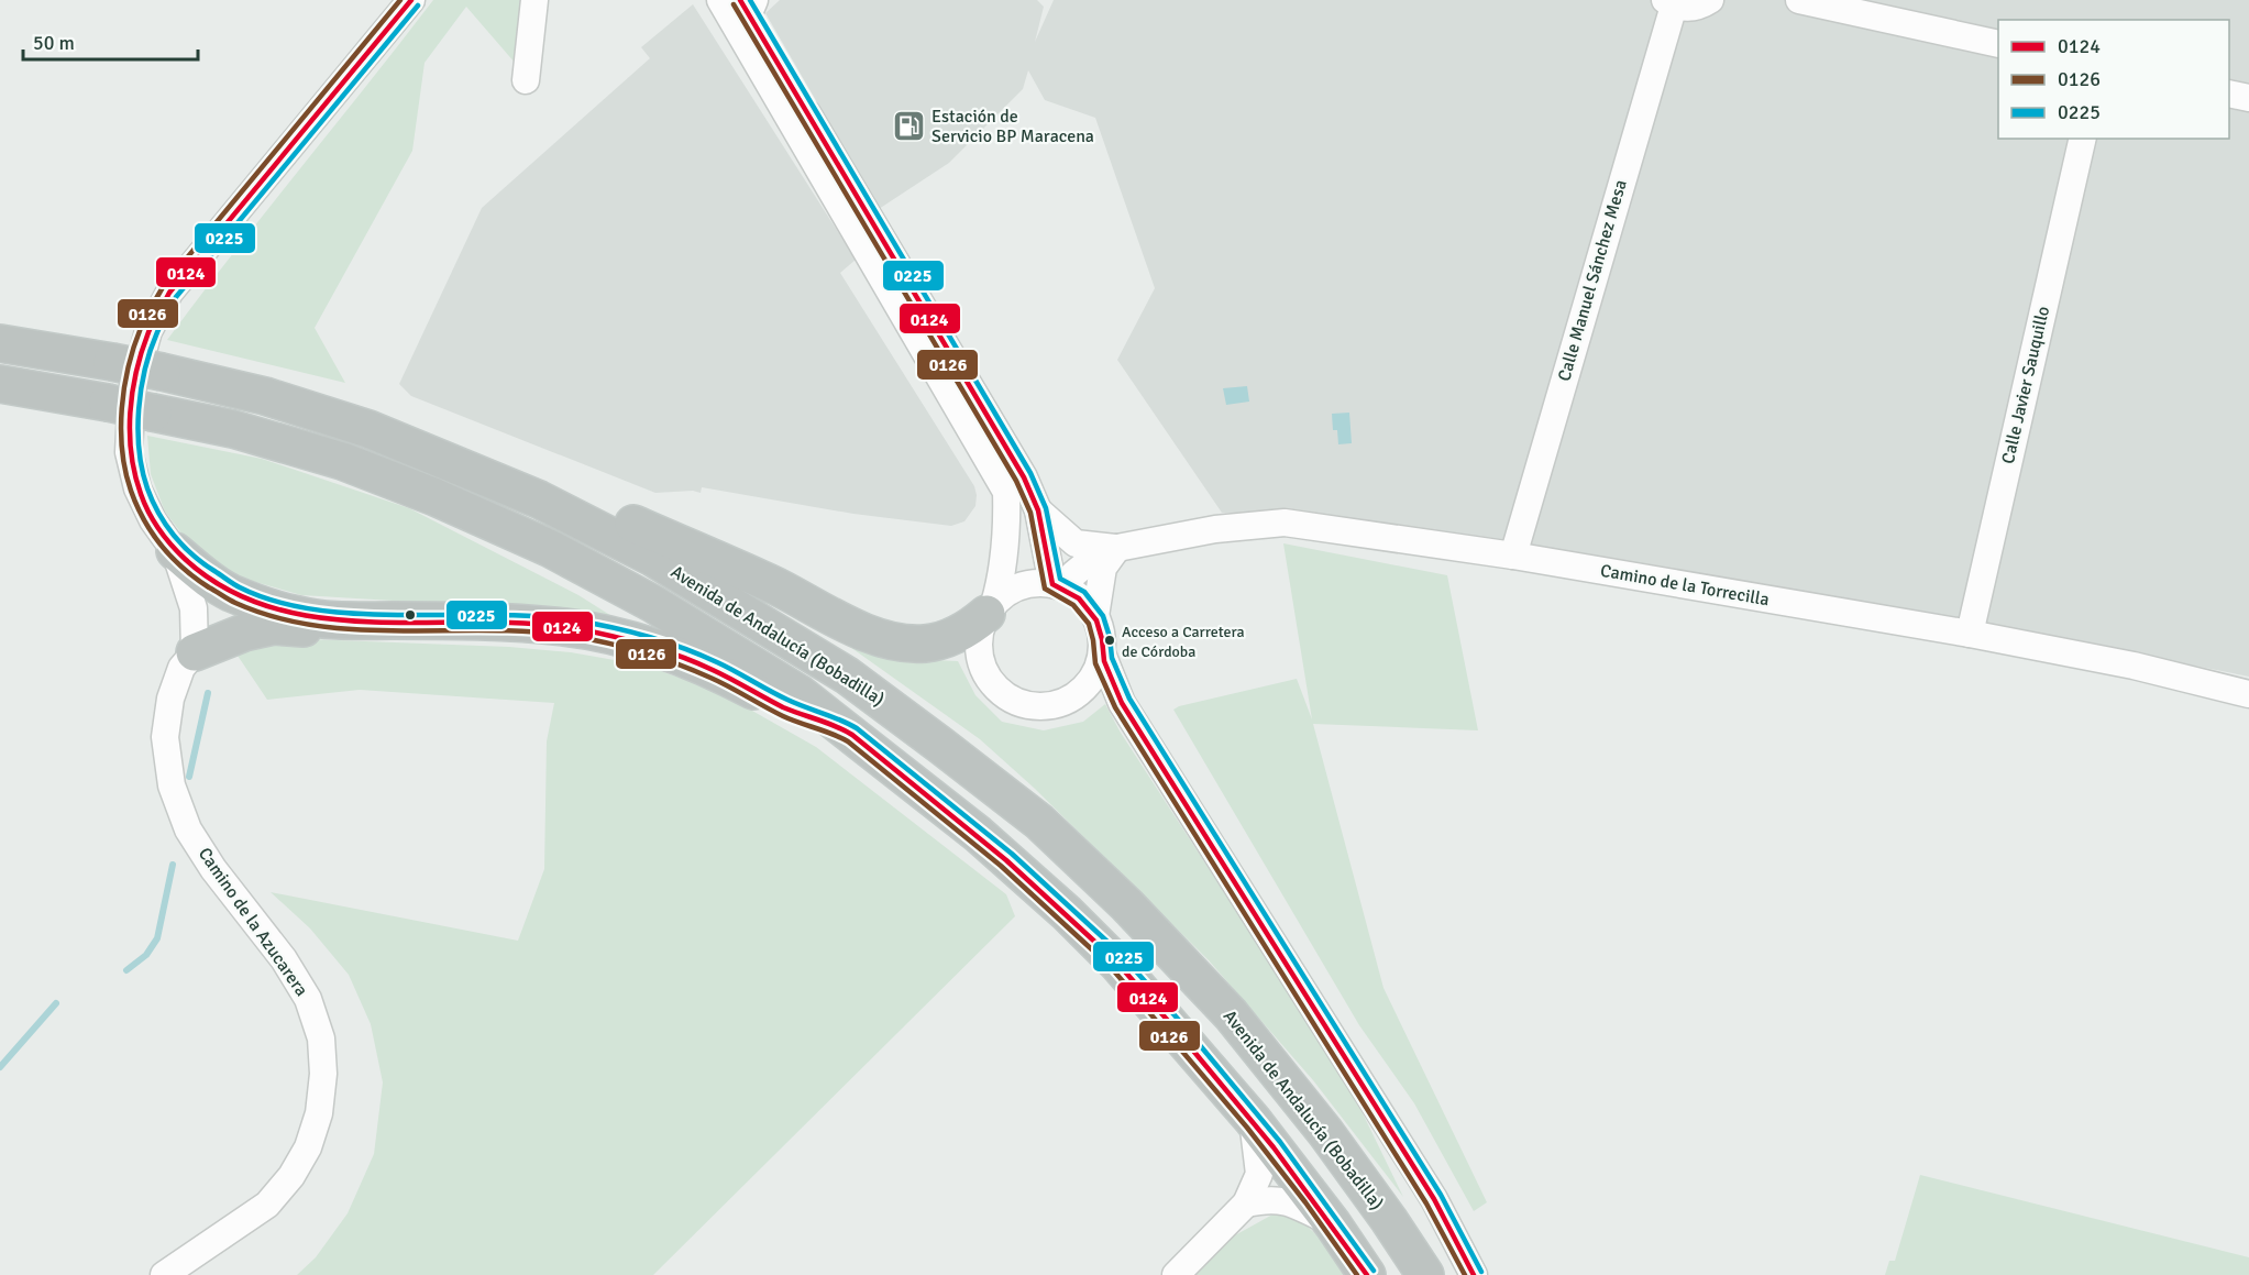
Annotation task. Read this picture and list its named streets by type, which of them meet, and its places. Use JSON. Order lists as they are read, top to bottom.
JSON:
{
  "streets": {
    "highway": ["Avenida de Andalucía (Bobadilla)"],
    "street": [
      "Calle Manuel Sánchez Mesa",
      "Calle Javier Sauquillo",
      "Camino de la Torrecilla",
      "Camino de la Azucarera"
    ]
  },
  "crossings": [
    ["Calle Manuel Sánchez Mesa", "Camino de la Torrecilla"],
    ["Calle Javier Sauquillo", "Camino de la Torrecilla"]
  ],
  "places": {
    "fuel station": ["Estación de Servicio BP Maracena"],
    "other": ["Acceso a Carretera de Córdoba"]
  },
  "lines": ["transit line 0124", "transit line 0126", "transit line 0225"],
  "legend": ["0124", "0126", "0225"],
  "scale_bar": "50 m"
}
